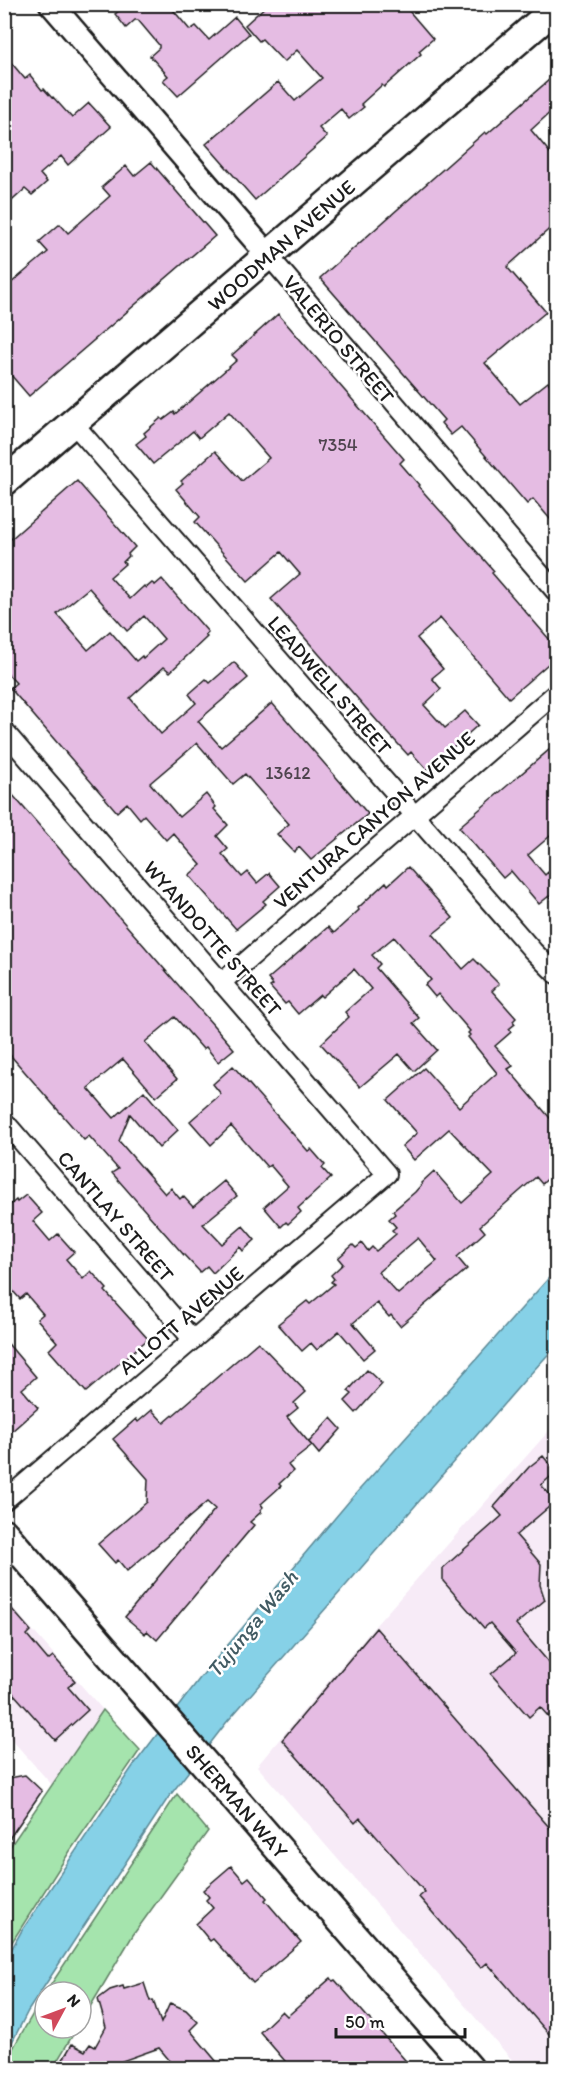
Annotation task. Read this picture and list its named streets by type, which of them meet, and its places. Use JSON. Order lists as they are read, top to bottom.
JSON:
{
  "streets": {
    "main road": ["WOODMAN AVENUE", "SHERMAN WAY"],
    "street": [
      "VALERIO STREET",
      "LEADWELL STREET",
      "VENTURA CANYON AVENUE",
      "WYANDOTTE STREET",
      "CANTLAY STREET",
      "ALLOTT AVENUE"
    ]
  },
  "crossings": [
    ["WOODMAN AVENUE", "VALERIO STREET"],
    ["WOODMAN AVENUE", "LEADWELL STREET"],
    ["LEADWELL STREET", "VENTURA CANYON AVENUE"],
    ["VENTURA CANYON AVENUE", "WYANDOTTE STREET"],
    ["WYANDOTTE STREET", "ALLOTT AVENUE"],
    ["CANTLAY STREET", "ALLOTT AVENUE"]
  ],
  "water": ["Tujunga Wash"],
  "house_numbers": ["7354", "13612"],
  "scale_bar": "50 m",
  "north": "top right"
}
